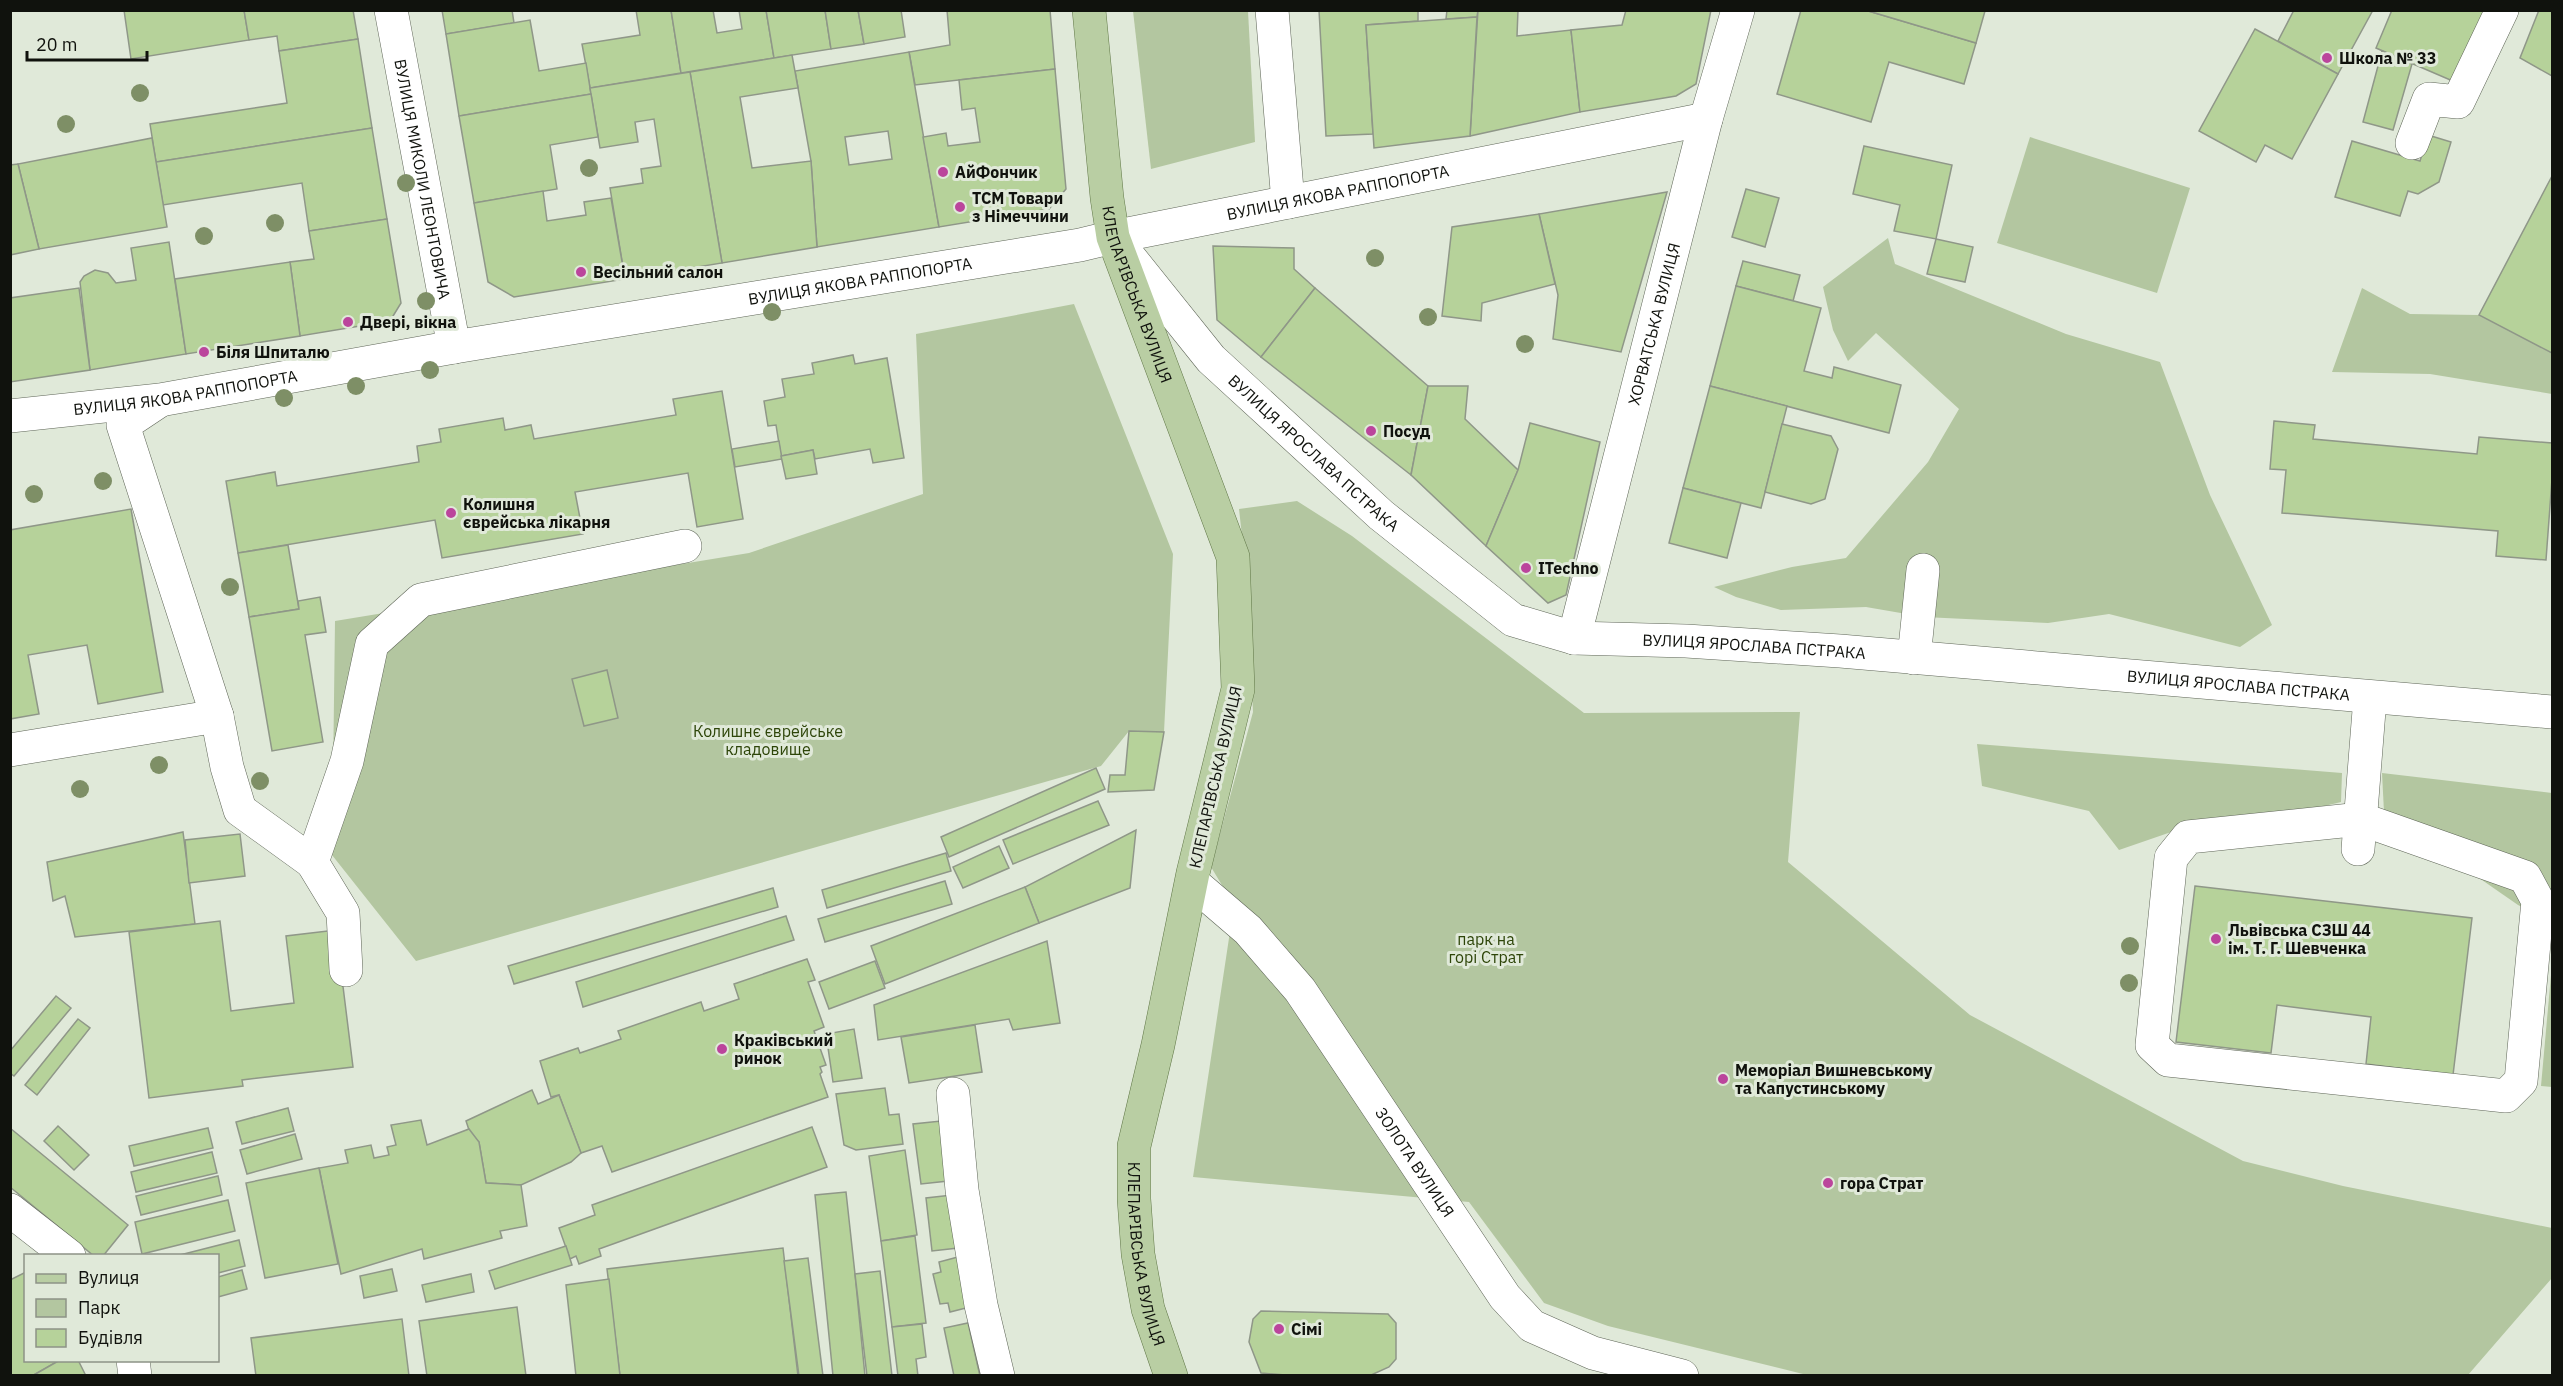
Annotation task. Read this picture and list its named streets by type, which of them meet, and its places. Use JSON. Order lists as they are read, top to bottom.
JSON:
{
  "streets": {
    "main road": ["КЛЕПАРІВСЬКА ВУЛИЦЯ"],
    "street": [
      "ВУЛИЦЯ МИКОЛИ ЛЕОНТОВИЧА",
      "ВУЛИЦЯ ЯКОВА РАППОПОРТА",
      "ХОРВАТСЬКА ВУЛИЦЯ",
      "ВУЛИЦЯ ЯРОСЛАВА ПСТРАКА",
      "ЗОЛОТА ВУЛИЦЯ"
    ]
  },
  "crossings": [
    ["ВУЛИЦЯ МИКОЛИ ЛЕОНТОВИЧА", "ВУЛИЦЯ ЯКОВА РАППОПОРТА"],
    ["ВУЛИЦЯ ЯКОВА РАППОПОРТА", "КЛЕПАРІВСЬКА ВУЛИЦЯ"],
    ["ВУЛИЦЯ ЯКОВА РАППОПОРТА", "ХОРВАТСЬКА ВУЛИЦЯ"],
    ["ВУЛИЦЯ ЯКОВА РАППОПОРТА", "ВУЛИЦЯ ЯРОСЛАВА ПСТРАКА"],
    ["КЛЕПАРІВСЬКА ВУЛИЦЯ", "ВУЛИЦЯ ЯРОСЛАВА ПСТРАКА"],
    ["КЛЕПАРІВСЬКА ВУЛИЦЯ", "ЗОЛОТА ВУЛИЦЯ"],
    ["ХОРВАТСЬКА ВУЛИЦЯ", "ВУЛИЦЯ ЯРОСЛАВА ПСТРАКА"]
  ],
  "parks": ["Колишнє єврейське кладовище", "парк на горі Страт"],
  "places": [
    "Школа № 33",
    "АйФончик",
    "ТСМ Товари з Німеччини",
    "Весільний салон",
    "Двері, вікна",
    "Біля Шпиталю",
    "Посуд",
    "Колишня єврейська лікарня",
    "ITechno",
    "Львівська СЗШ 44 ім. Т. Г. Шевченка",
    "Краківський ринок",
    "Меморіал Вишневському та Капустинському",
    "гора Страт",
    "Сімі"
  ],
  "legend": ["Вулиця", "Парк", "Будівля"],
  "scale_bar": "20 m"
}
